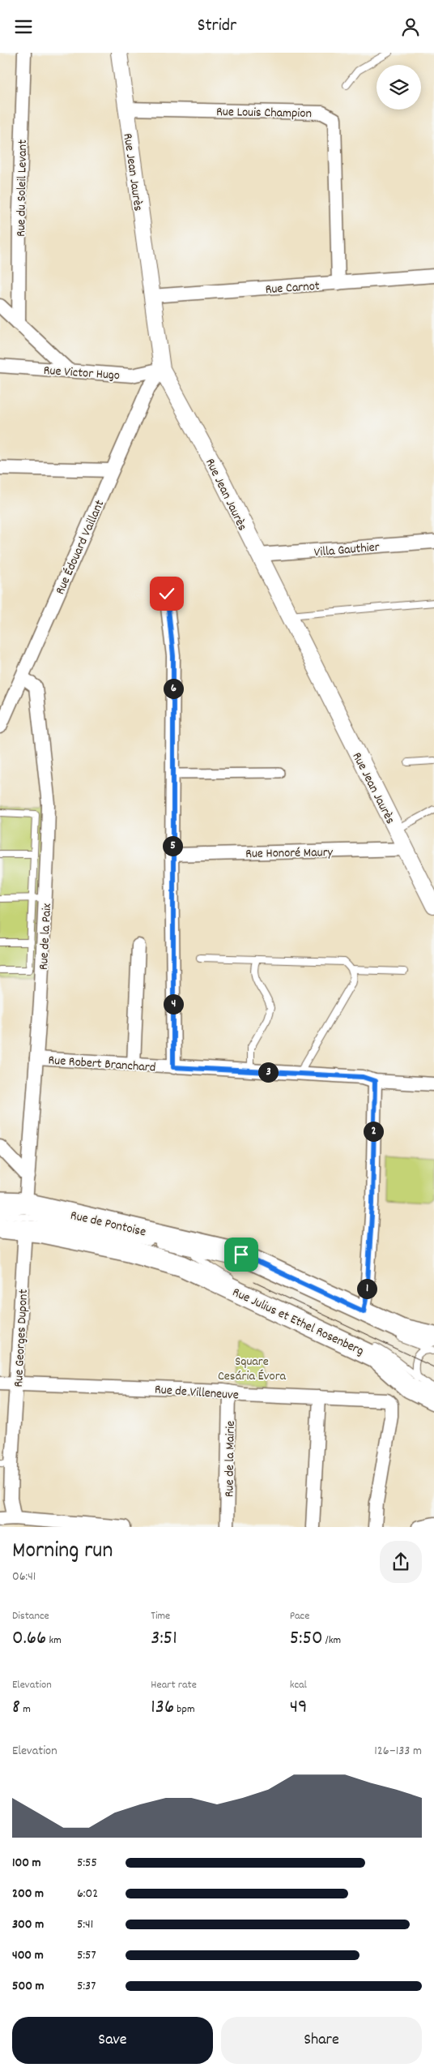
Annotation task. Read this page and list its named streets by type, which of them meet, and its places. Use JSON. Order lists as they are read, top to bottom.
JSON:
{
  "streets": {
    "main road": ["Rue de Pontoise", "Rue Julius et Ethel Rosenberg"],
    "street": [
      "Rue Louis Champion",
      "Rue Jean Jaurès",
      "Rue du Soleil Levant",
      "Rue Carnot",
      "Rue Victor Hugo",
      "Rue Édouard Vaillant",
      "Villa Gauthier",
      "Rue Honoré Maury",
      "Rue de la Paix",
      "Rue Robert Branchard",
      "Rue Georges Dupont",
      "Rue de Villeneuve",
      "Rue de la Mairie"
    ]
  },
  "crossings": [
    ["Rue Louis Champion", "Rue Jean Jaurès"],
    ["Rue Louis Champion", "Rue Carnot"],
    ["Rue Jean Jaurès", "Rue Carnot"],
    ["Rue Jean Jaurès", "Rue Victor Hugo"],
    ["Rue Jean Jaurès", "Rue Édouard Vaillant"],
    ["Rue Jean Jaurès", "Villa Gauthier"],
    ["Rue Jean Jaurès", "Rue Honoré Maury"],
    ["Rue Victor Hugo", "Rue Édouard Vaillant"],
    ["Rue Édouard Vaillant", "Rue de la Paix"],
    ["Rue de la Paix", "Rue Robert Branchard"],
    ["Rue de la Paix", "Rue de Pontoise"],
    ["Rue de Pontoise", "Rue Julius et Ethel Rosenberg"],
    ["Rue de Pontoise", "Rue Georges Dupont"],
    ["Rue Georges Dupont", "Rue de Villeneuve"],
    ["Rue de Villeneuve", "Rue de la Mairie"]
  ],
  "parks": ["Square Cesária Évora"],
  "page": {
    "header": "Stridr",
    "pins": [
      "6",
      "5",
      "4",
      "3",
      "2",
      "1"
    ],
    "heading": ["Morning run", "06:41"],
    "stats": [
      ["Distance", "0.66 km"],
      ["Time", "3:51"],
      ["Pace", "5:50 /km"],
      ["Elevation", "8 m"],
      ["Heart rate", "136 bpm"],
      ["kcal", "49"]
    ],
    "chart": ["Elevation", "126–133 m"],
    "list": [
      {
        "name": "100 m",
        "note": "5:55"
      },
      {
        "name": "200 m",
        "note": "6:02"
      },
      {
        "name": "300 m",
        "note": "5:41"
      },
      {
        "name": "400 m",
        "note": "5:57"
      },
      {
        "name": "500 m",
        "note": "5:37"
      }
    ],
    "buttons": ["Save", "Share"]
  }
}
